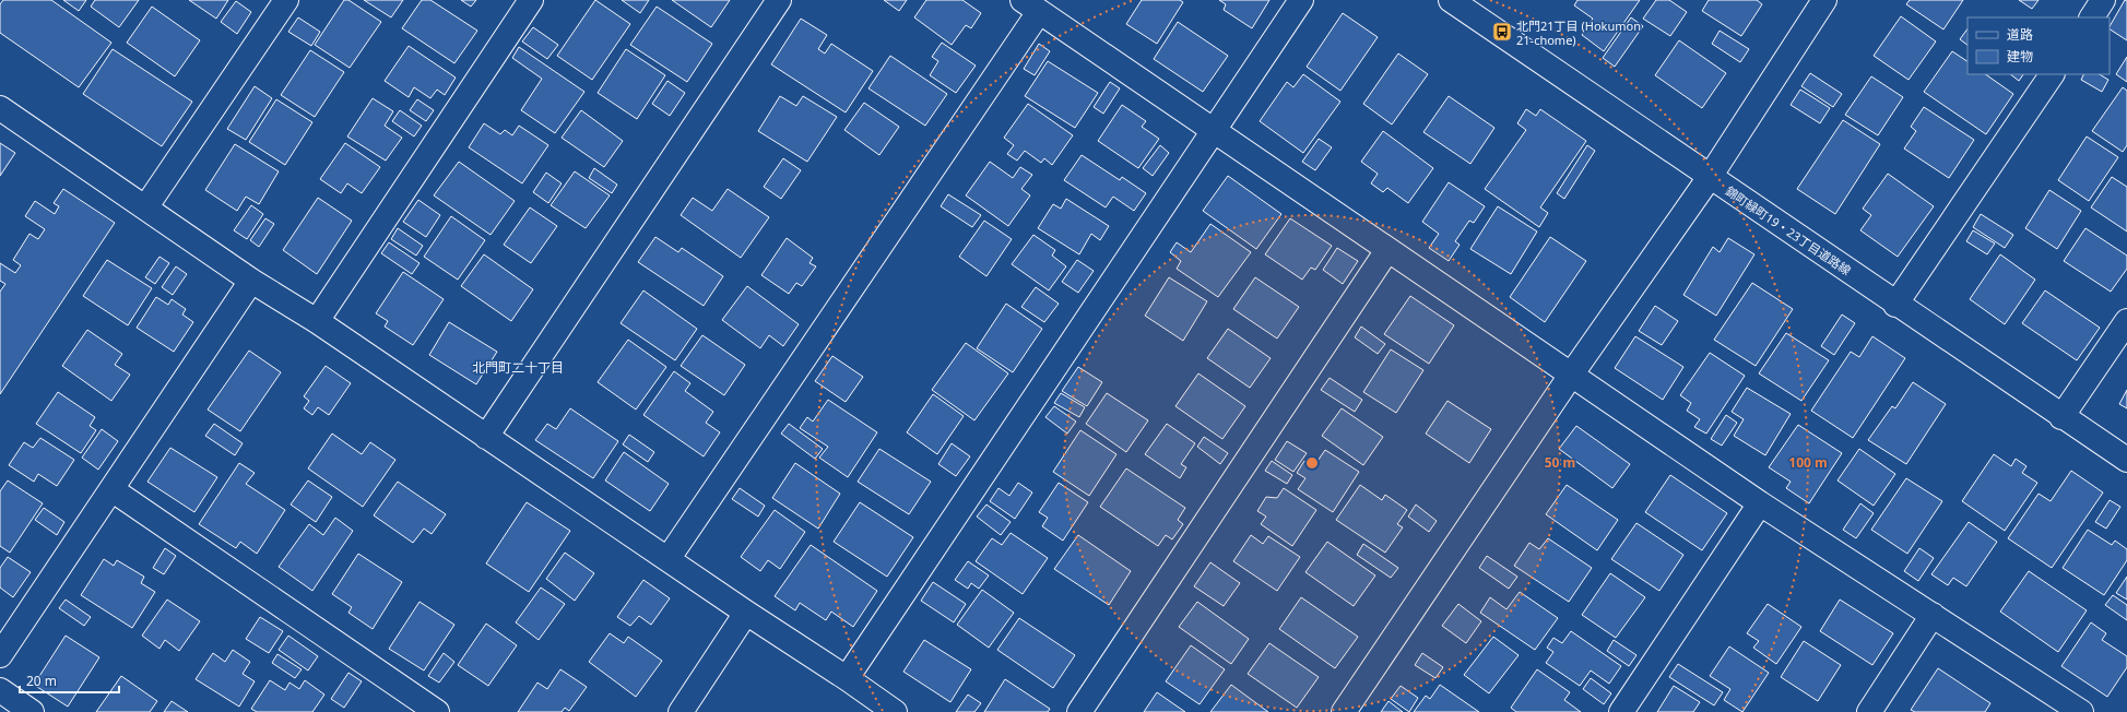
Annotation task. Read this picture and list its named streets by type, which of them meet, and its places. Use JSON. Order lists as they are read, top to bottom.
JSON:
{
  "streets": {
    "street": ["錦町緑町19・23丁目道路線"]
  },
  "districts": ["北門町二十丁目"],
  "places": {
    "bus stop": ["北門21丁目 (Hokumon 21-chome)"]
  },
  "legend": ["道路", "建物"],
  "scale_bar": "20 m",
  "rings": ["50 m", "100 m"]
}
